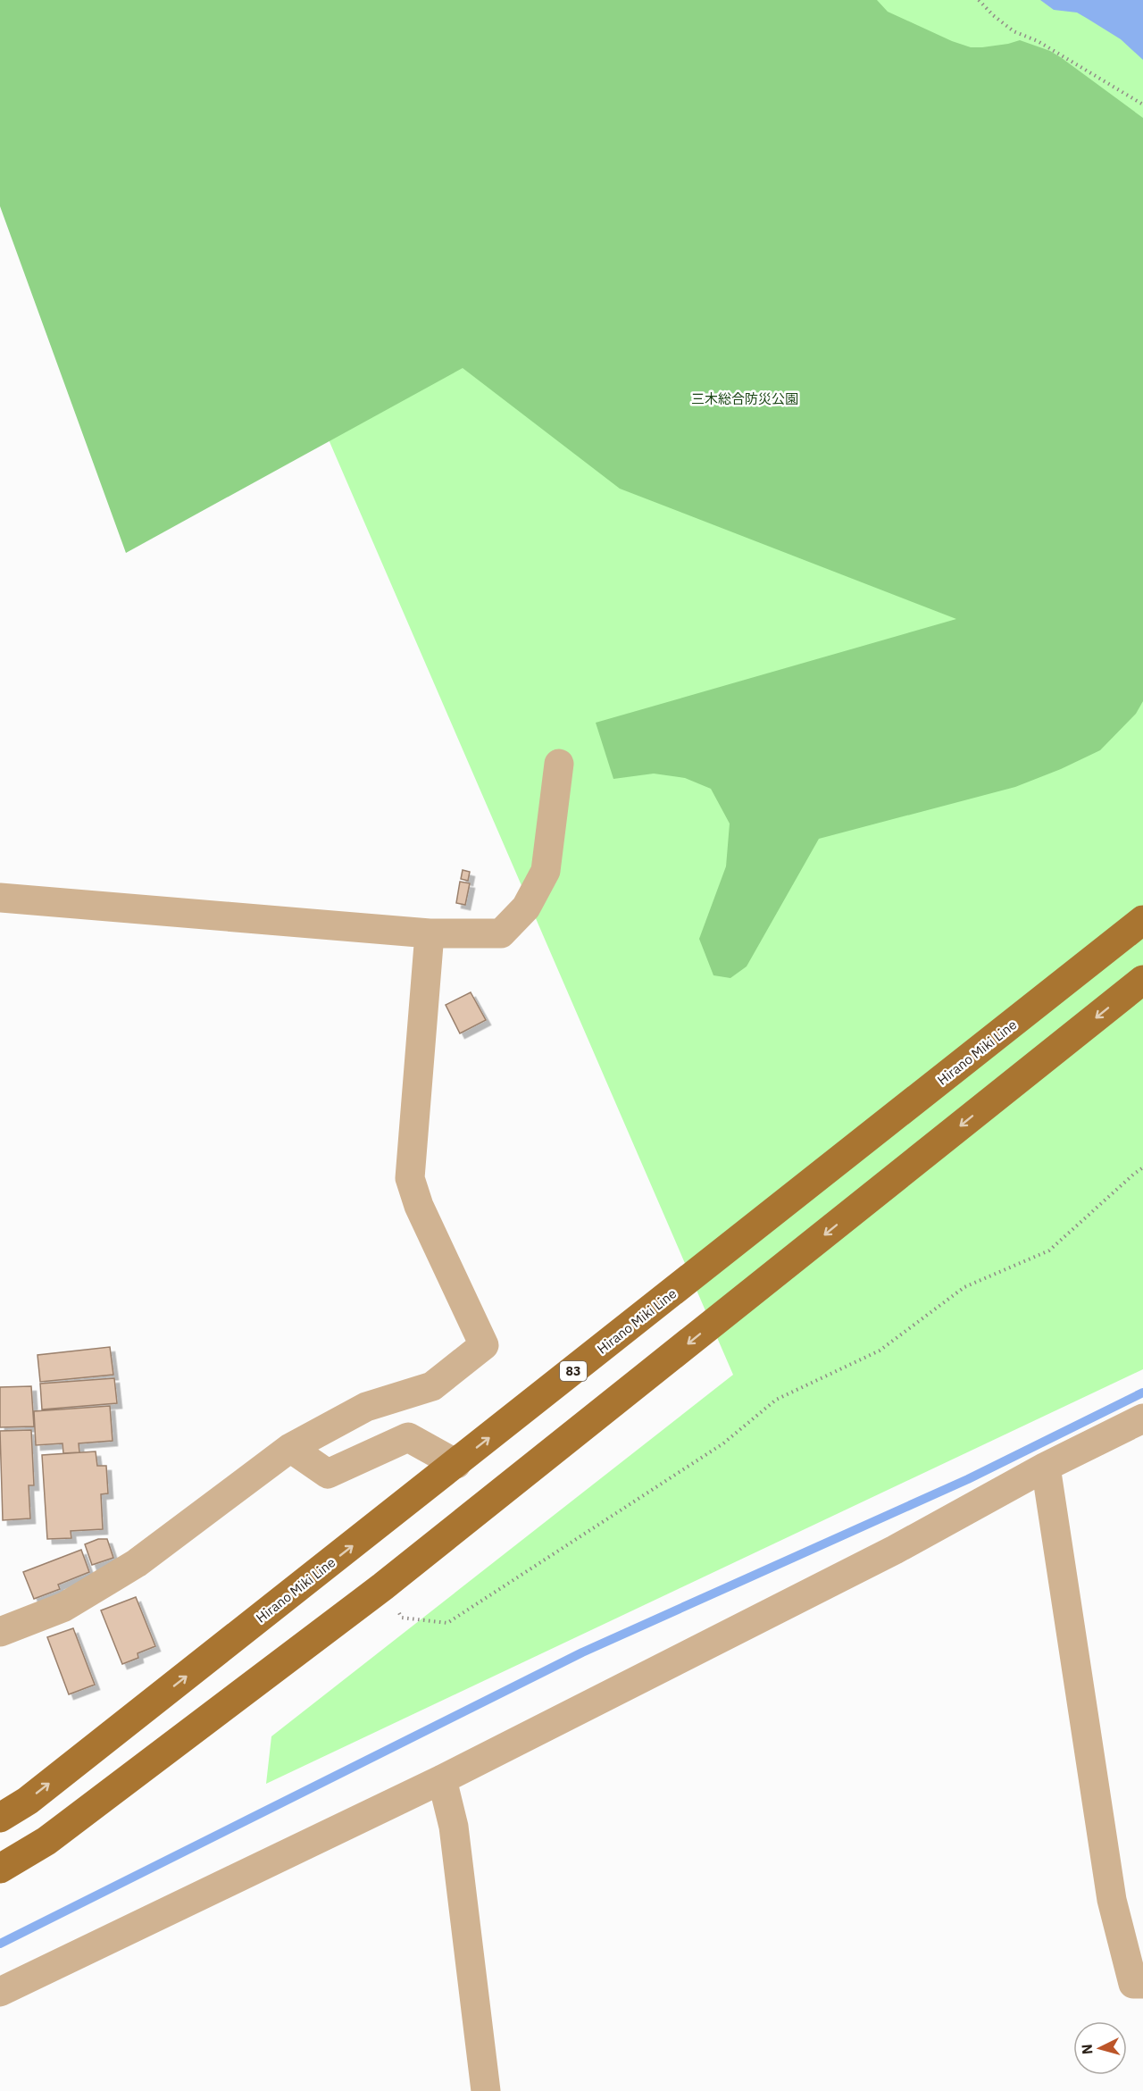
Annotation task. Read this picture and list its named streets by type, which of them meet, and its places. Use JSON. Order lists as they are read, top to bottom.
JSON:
{
  "streets": {
    "main road": ["Hirano Miki Line", "83"]
  },
  "parks": ["三木総合防災公園"],
  "north": "left"
}
